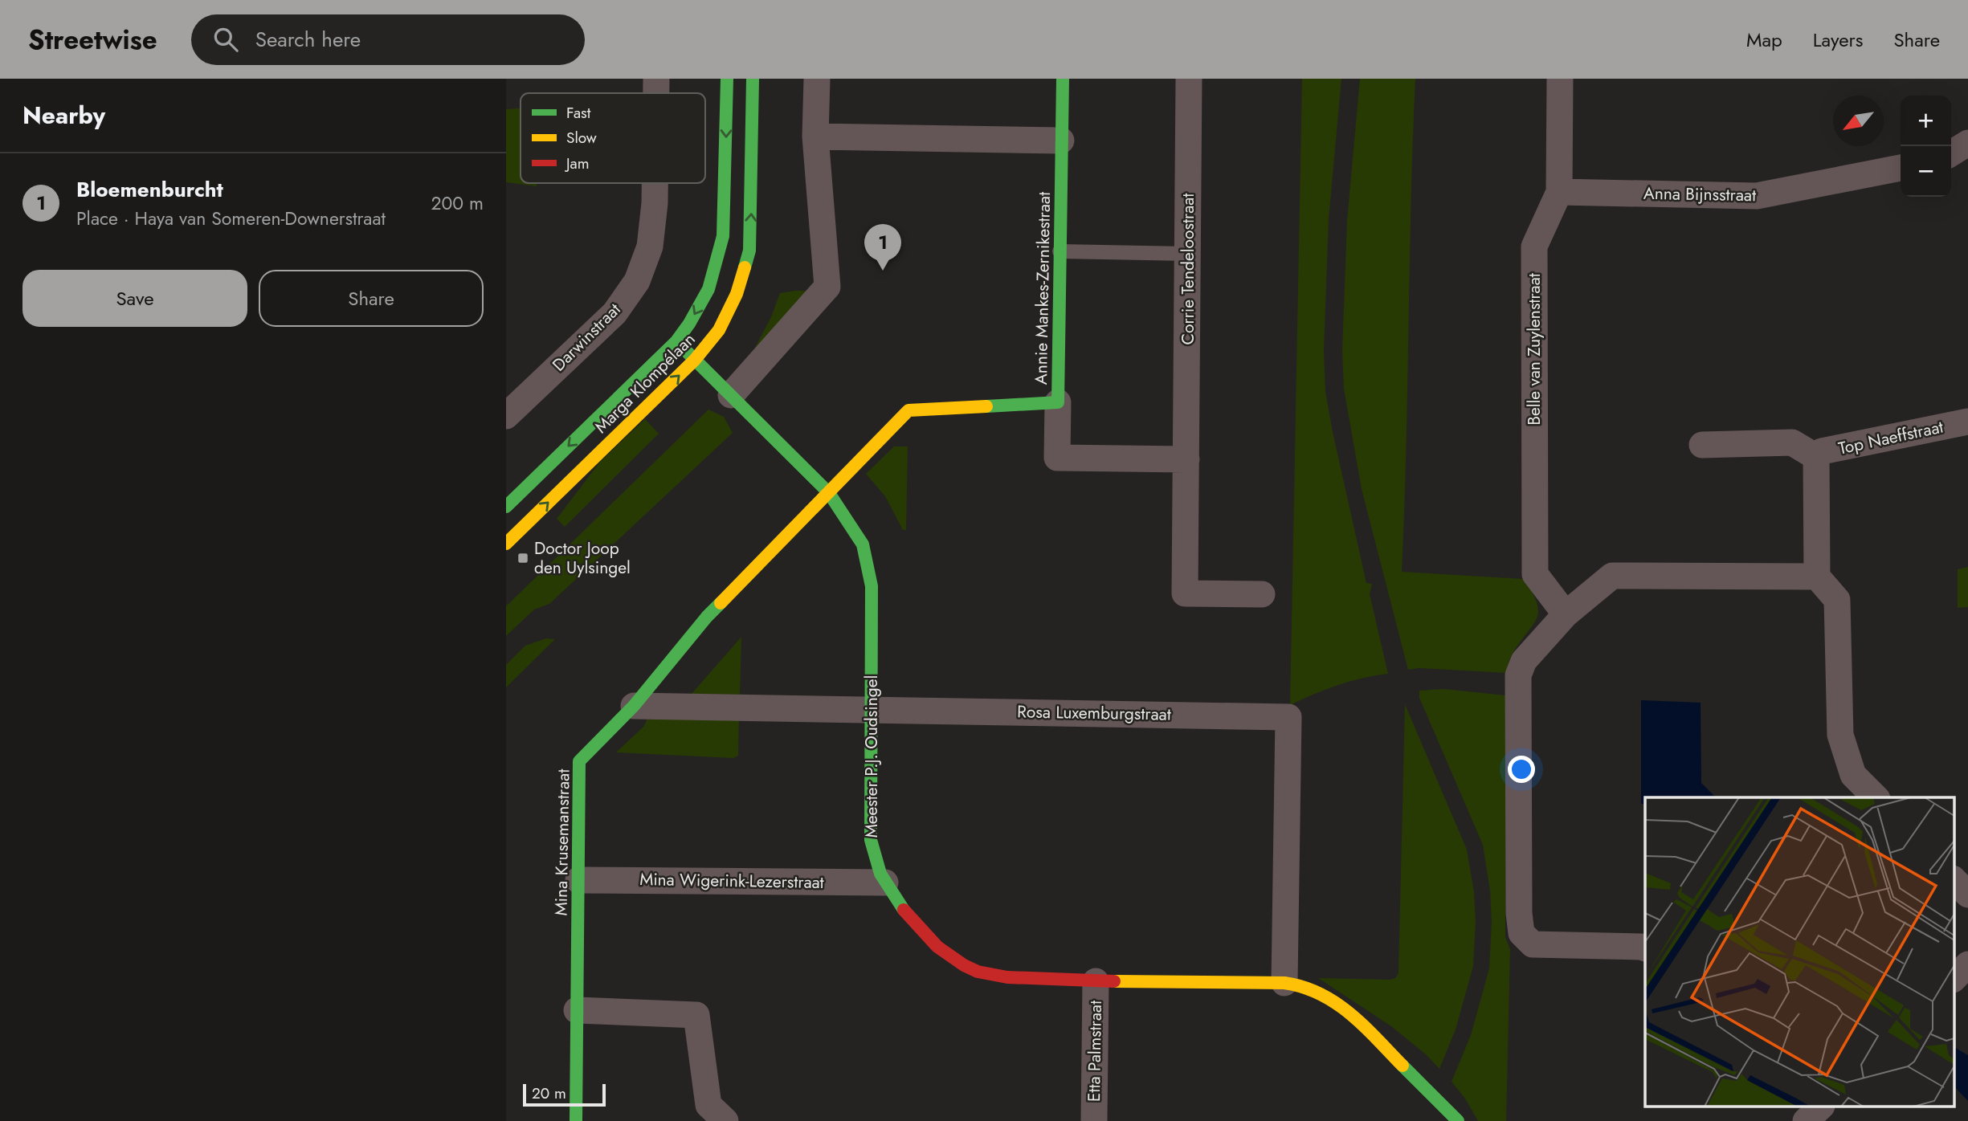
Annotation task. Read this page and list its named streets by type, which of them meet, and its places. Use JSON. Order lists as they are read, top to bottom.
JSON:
{
  "streets": {
    "street": [
      "Anna Bijnsstraat",
      "Corrie Tendeloostraat",
      "Annie Mankes-Zernikestraat",
      "Darwinstraat",
      "Belle van Zuylenstraat",
      "Marga Klompélaan",
      "Top Naeffstraat",
      "Rosa Luxemburgstraat",
      "Meester P.J. Oudsingel",
      "Mina Krusemanstraat",
      "Mina Wigerink-Lezerstraat",
      "Etta Palmstraat"
    ]
  },
  "crossings": [
    ["Anna Bijnsstraat", "Belle van Zuylenstraat"],
    ["Annie Mankes-Zernikestraat", "Meester P.J. Oudsingel"],
    ["Annie Mankes-Zernikestraat", "Mina Krusemanstraat"],
    ["Marga Klompélaan", "Meester P.J. Oudsingel"],
    ["Rosa Luxemburgstraat", "Meester P.J. Oudsingel"],
    ["Rosa Luxemburgstraat", "Mina Krusemanstraat"],
    ["Meester P.J. Oudsingel", "Mina Krusemanstraat"],
    ["Meester P.J. Oudsingel", "Mina Wigerink-Lezerstraat"],
    ["Meester P.J. Oudsingel", "Etta Palmstraat"],
    ["Mina Krusemanstraat", "Mina Wigerink-Lezerstraat"]
  ],
  "places": {
    "transit": ["Doctor Joop den Uylsingel"]
  },
  "legend": ["Fast", "Slow", "Jam"],
  "scale_bar": "20 m",
  "north": "bottom left",
  "page": {
    "header": "Streetwise",
    "search": "Search here",
    "nav": ["Map", "Layers", "Share"],
    "heading": "Nearby",
    "map_buttons": ["+", "−"],
    "list": [
      {
        "mark": "1",
        "name": "Bloemenburcht",
        "note": "Place · Haya van Someren-Downerstraat",
        "value": "200 m"
      }
    ],
    "pins": "1",
    "buttons": ["Save", "Share"],
    "scale": "20 m"
  }
}
